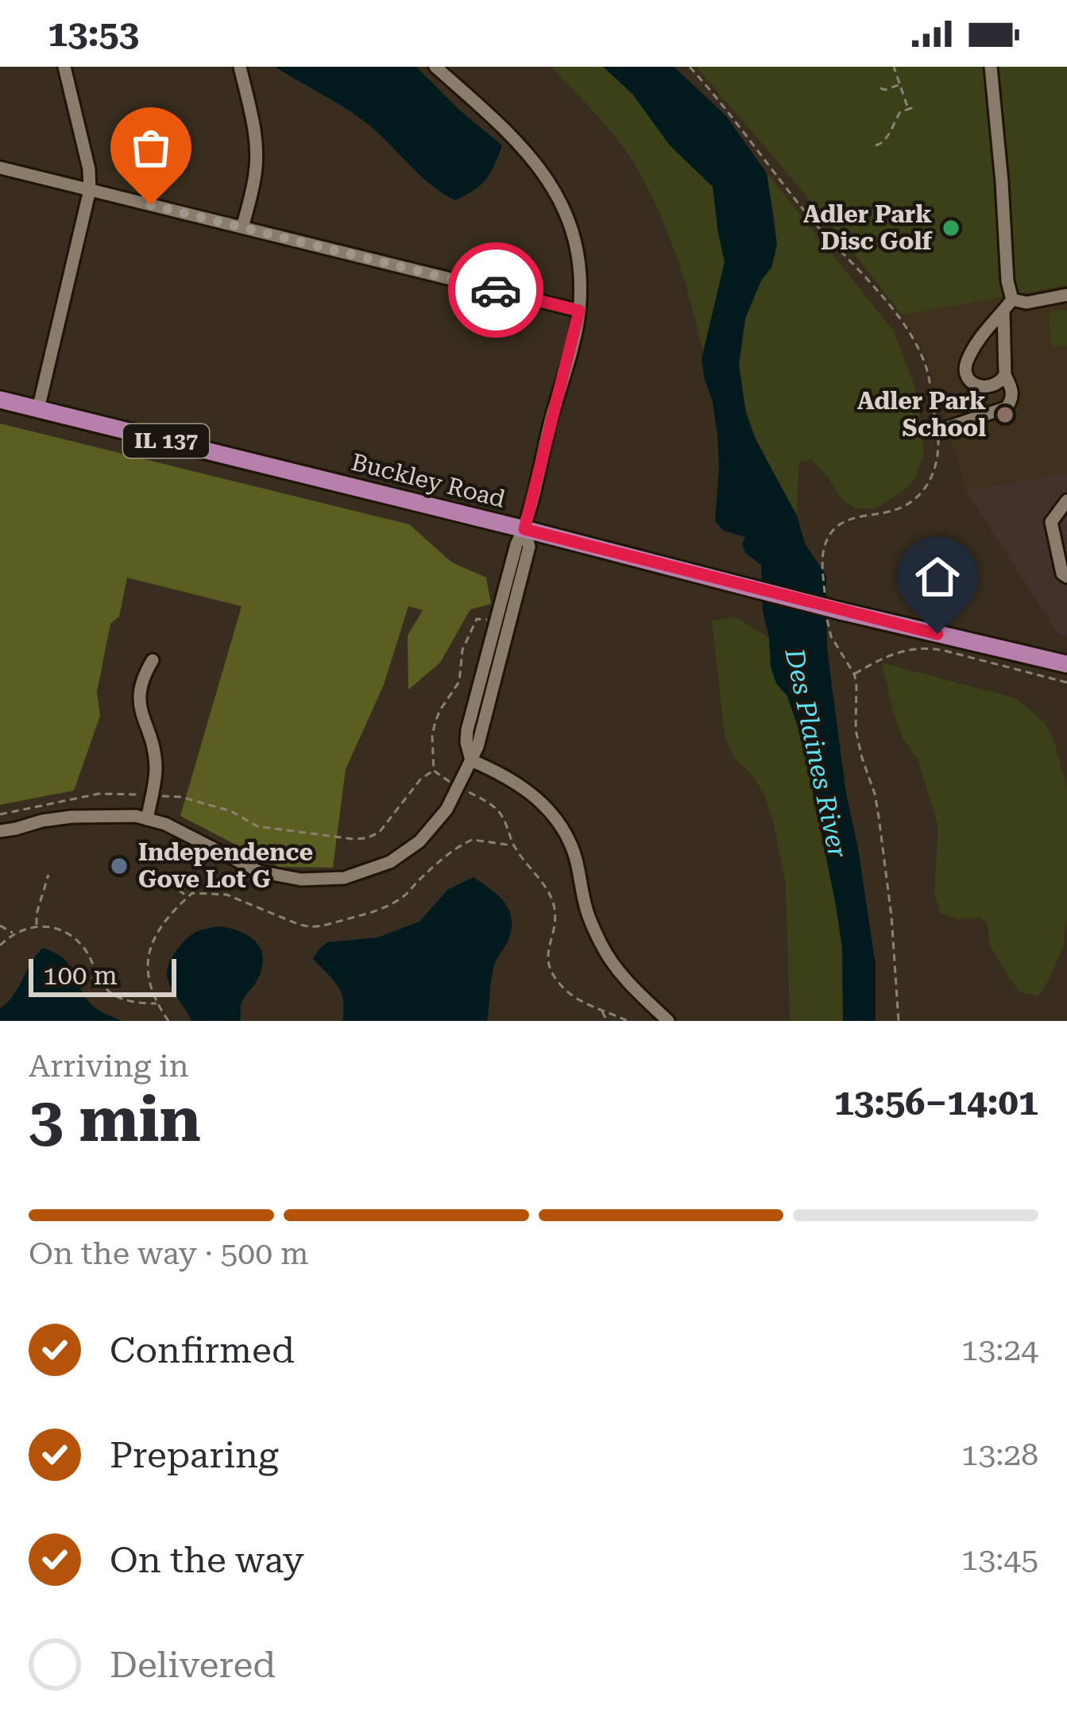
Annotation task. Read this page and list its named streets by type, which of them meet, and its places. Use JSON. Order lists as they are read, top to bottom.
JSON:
{
  "streets": {
    "main road": ["IL 137", "Buckley Road"]
  },
  "water": ["Des Plaines River"],
  "places": ["Adler Park Disc Golf", "Adler Park School", "Independence Gove Lot G"],
  "scale_bar": "100 m",
  "page": {
    "status": "13:53",
    "scale": "100 m",
    "heading": ["3 min", "Arriving in", "13:56–14:01"],
    "bar": "On the way · 500 m",
    "list": [
      ["Confirmed", "13:24"],
      ["Preparing", "13:28"],
      ["On the way", "13:45"],
      "Delivered"
    ]
  }
}
